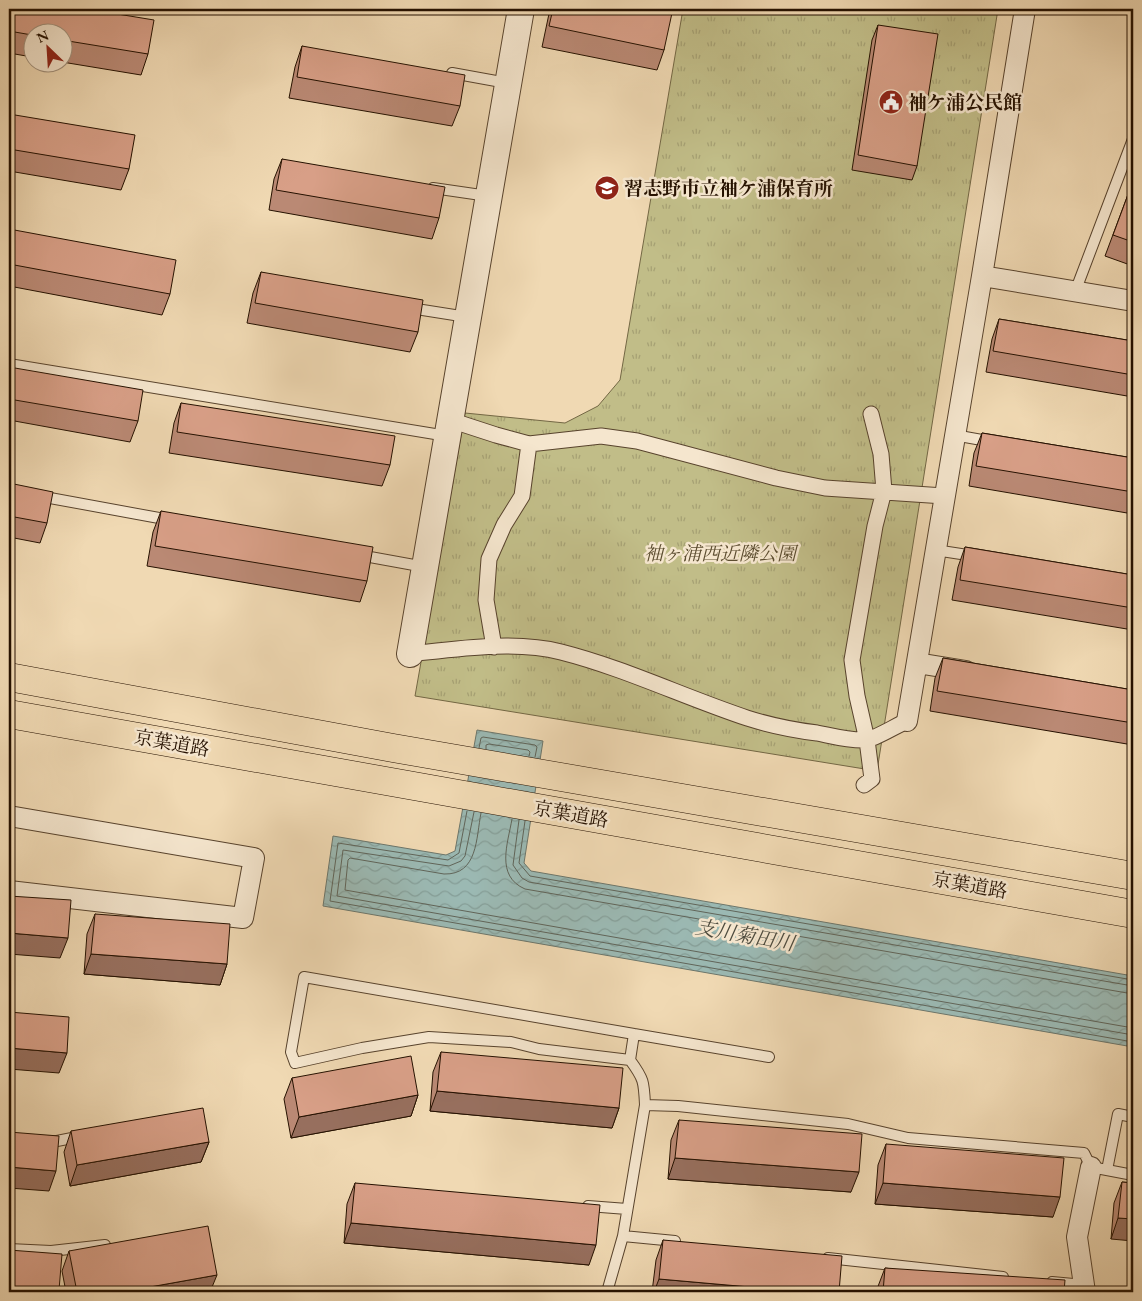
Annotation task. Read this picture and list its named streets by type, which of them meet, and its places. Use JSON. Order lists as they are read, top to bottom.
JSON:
{
  "streets": {
    "highway": ["京葉道路"]
  },
  "water": ["支川菊田川"],
  "parks": ["袖ヶ浦西近隣公園"],
  "places": {
    "public building": ["袖ケ浦公民館"],
    "school or university": ["習志野市立袖ケ浦保育所"]
  },
  "north": "top left"
}
